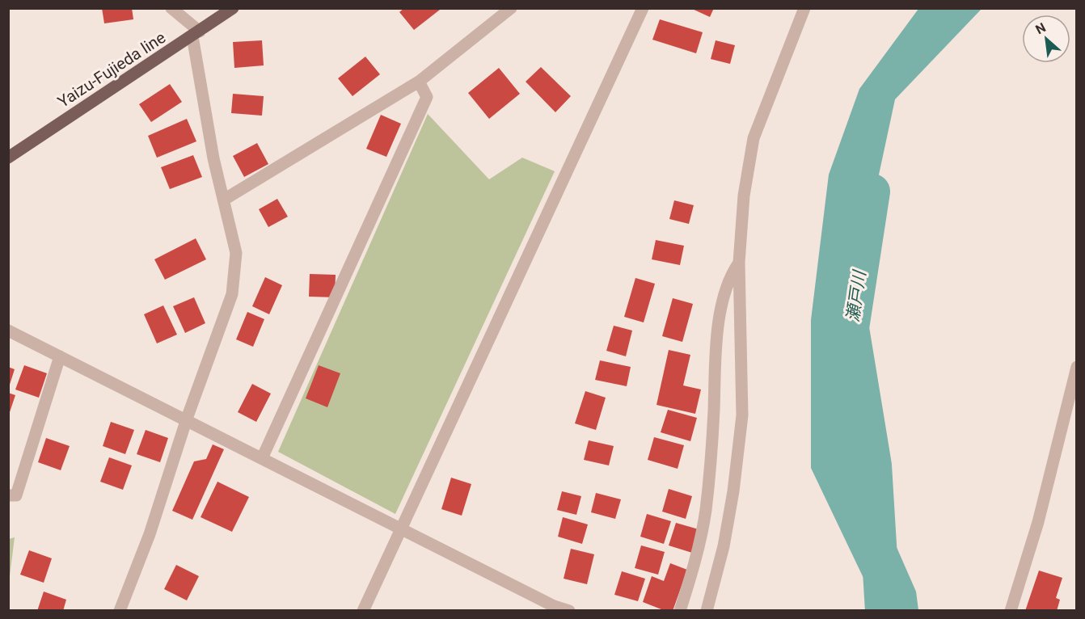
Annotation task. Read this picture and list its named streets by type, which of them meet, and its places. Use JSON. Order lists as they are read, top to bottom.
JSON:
{
  "streets": {
    "main road": ["Yaizu-Fujieda line"]
  },
  "water": ["瀬戸川"],
  "north": "top left"
}
